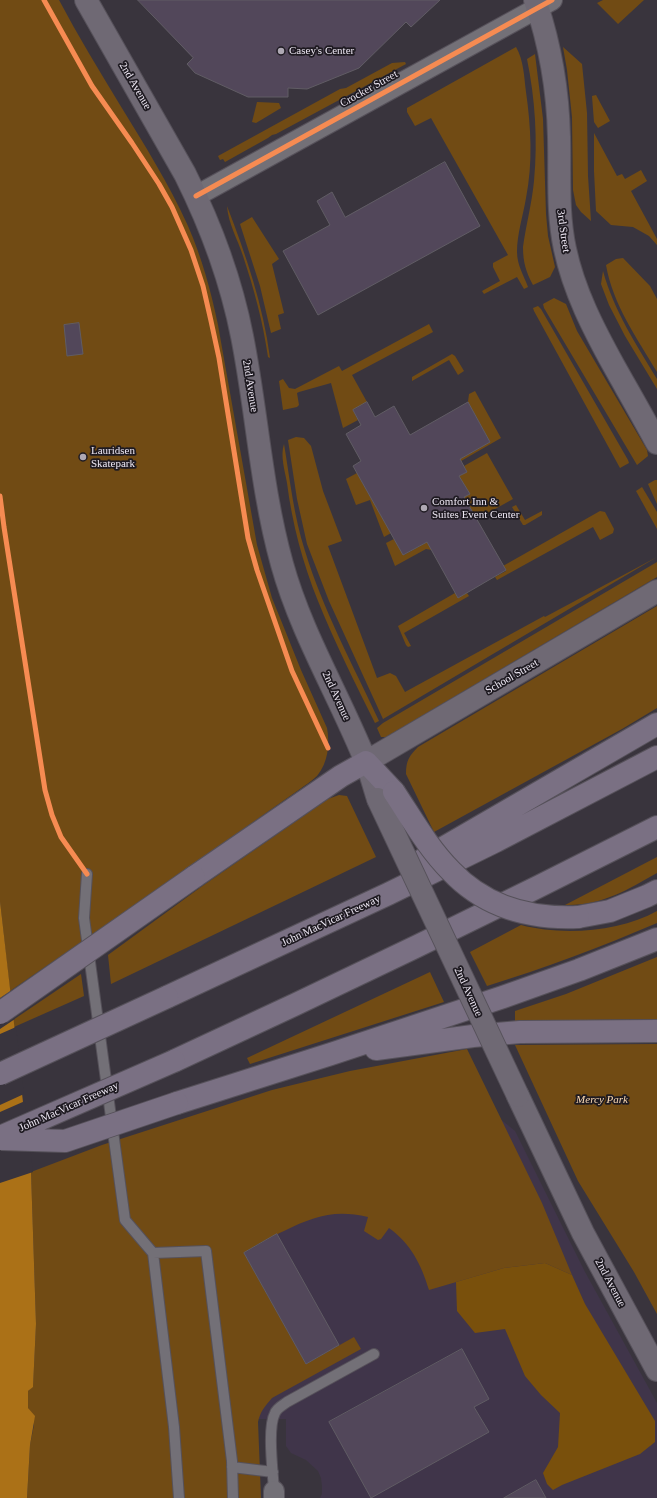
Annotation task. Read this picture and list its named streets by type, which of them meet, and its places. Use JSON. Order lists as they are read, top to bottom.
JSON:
{
  "streets": {
    "highway": ["John MacVicar Freeway"],
    "main road": ["2nd Avenue", "3rd Street", "School Street"],
    "street": ["Crocker Street"]
  },
  "crossings": [
    ["2nd Avenue", "Crocker Street"],
    ["2nd Avenue", "School Street"],
    ["Crocker Street", "3rd Street"]
  ],
  "parks": ["Mercy Park"],
  "places": ["Casey's Center", "Lauridsen Skatepark", "Comfort Inn & Suites Event Center"]
}
